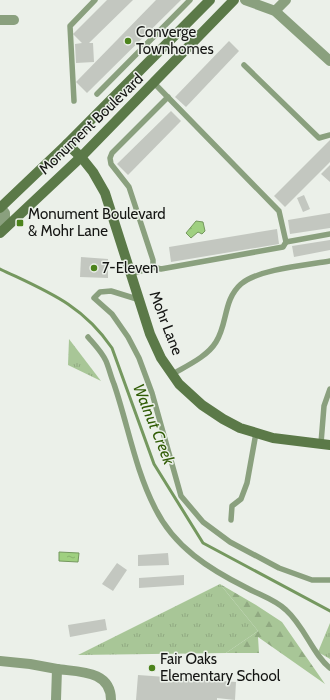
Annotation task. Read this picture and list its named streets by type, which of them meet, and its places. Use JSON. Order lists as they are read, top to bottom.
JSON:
{
  "streets": {
    "main road": ["Monument Boulevard", "Mohr Lane"]
  },
  "crossings": [
    ["Monument Boulevard", "Mohr Lane"]
  ],
  "water": ["Walnut Creek"],
  "places": {
    "other": ["Converge Townhomes", "7-Eleven", "Fair Oaks Elementary School"],
    "transit": ["Monument Boulevard & Mohr Lane"]
  }
}
